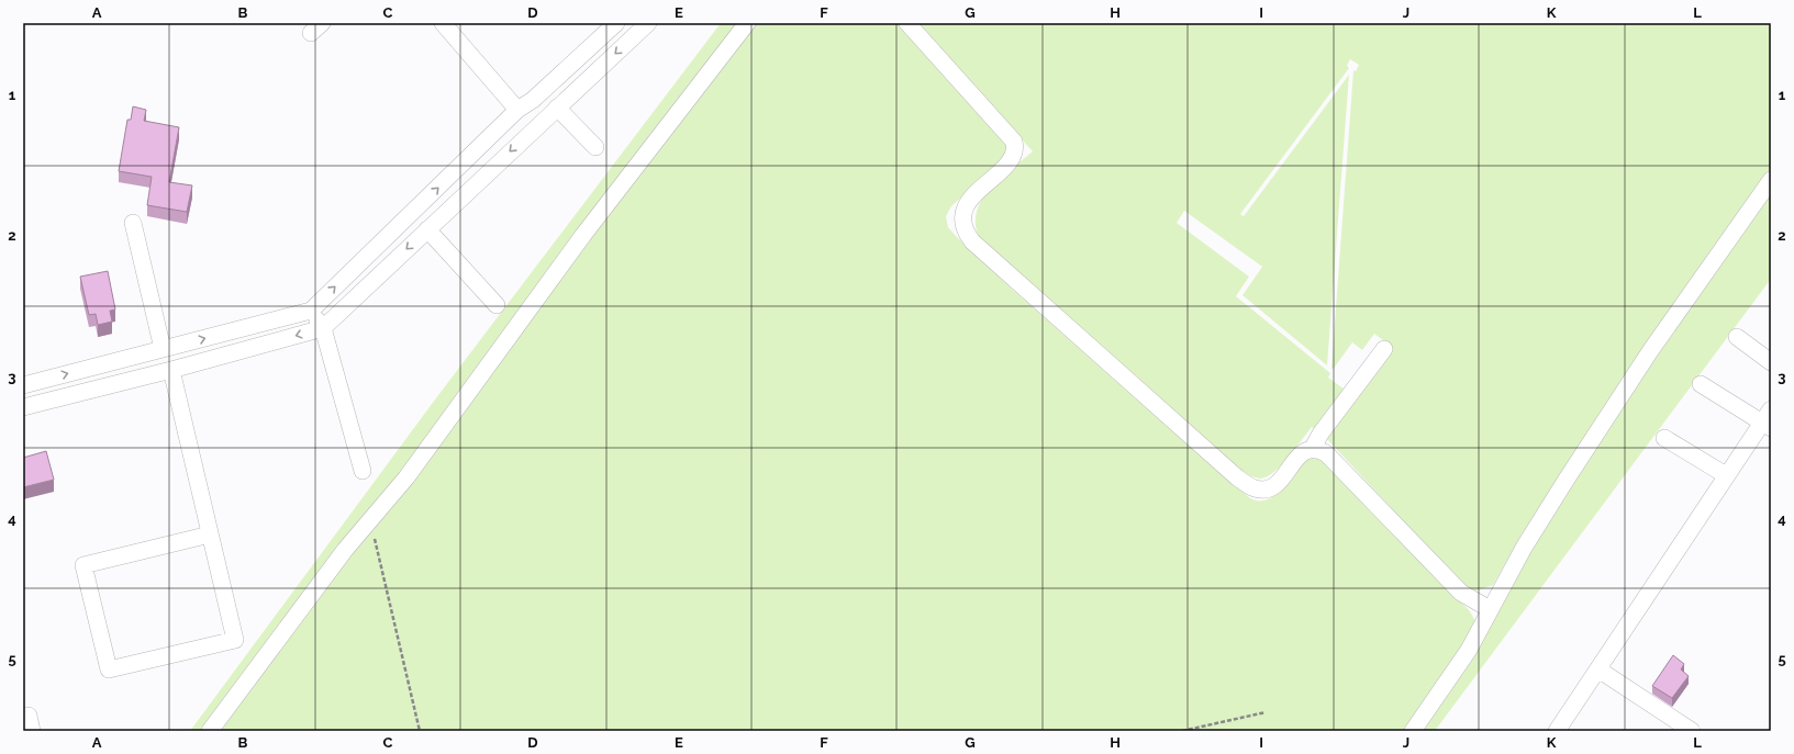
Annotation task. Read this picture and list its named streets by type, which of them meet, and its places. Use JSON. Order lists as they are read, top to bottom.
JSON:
{
  "grid": {
    "columns": [
      "A",
      "B",
      "C",
      "D",
      "E",
      "F",
      "G",
      "H",
      "I",
      "J",
      "K",
      "L"
    ],
    "rows": [
      "1",
      "2",
      "3",
      "4",
      "5"
    ]
  }
}
